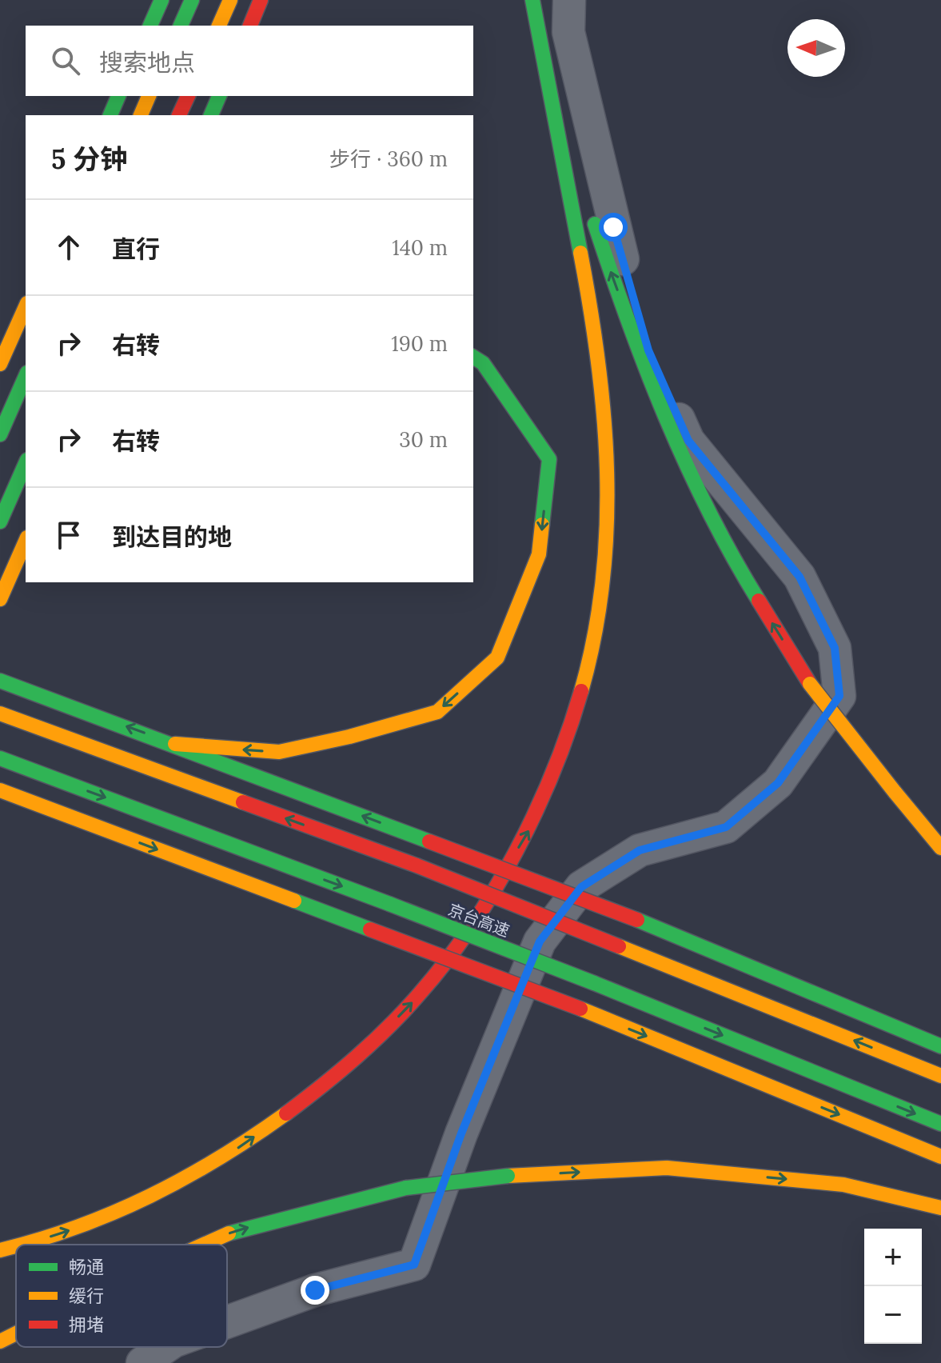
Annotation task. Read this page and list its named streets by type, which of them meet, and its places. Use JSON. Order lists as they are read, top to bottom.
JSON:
{
  "streets": {
    "highway": ["京台高速"]
  },
  "legend": ["畅通", "缓行", "拥堵"],
  "north": "left",
  "page": {
    "search": "搜索地点",
    "heading": ["5 分钟", "步行 · 360 m"],
    "list": [
      ["直行", "140 m"],
      ["右转", "190 m"],
      ["右转", "30 m"],
      "到达目的地"
    ],
    "map_buttons": ["+", "−"]
  }
}
